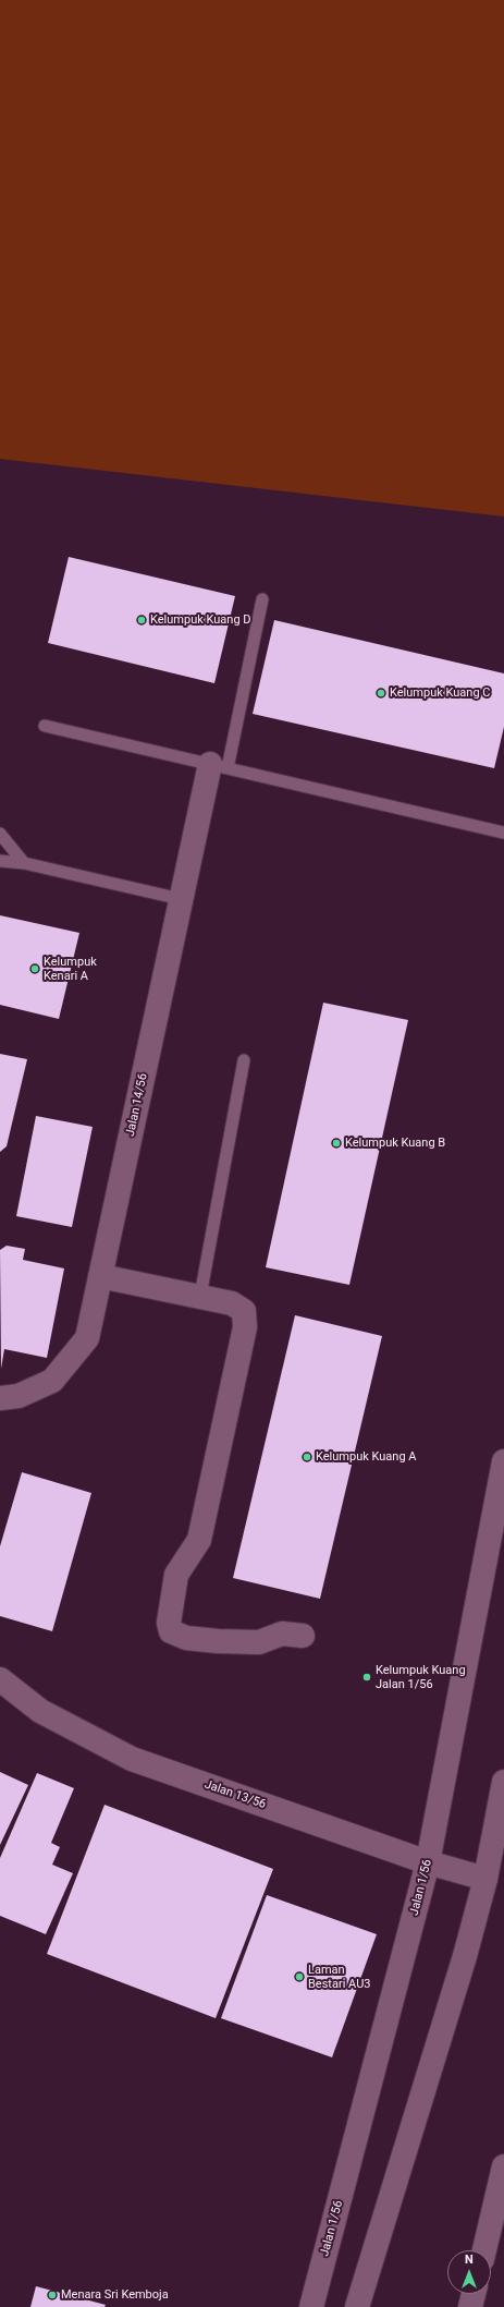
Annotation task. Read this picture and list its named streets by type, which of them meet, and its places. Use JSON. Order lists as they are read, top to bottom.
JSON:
{
  "streets": {
    "street": ["Jalan 14/56", "Jalan 13/56", "Jalan 1/56"]
  },
  "crossings": [
    ["Jalan 13/56", "Jalan 1/56"]
  ],
  "places": [
    "Kelumpuk Kuang D",
    "Kelumpuk Kuang C",
    "Kelumpuk Kenari A",
    "Kelumpuk Kuang B",
    "Kelumpuk Kuang A",
    "Kelumpuk Kuang Jalan 1/56",
    "Laman Bestari AU3",
    "Menara Sri Kemboja"
  ],
  "north": "top"
}
